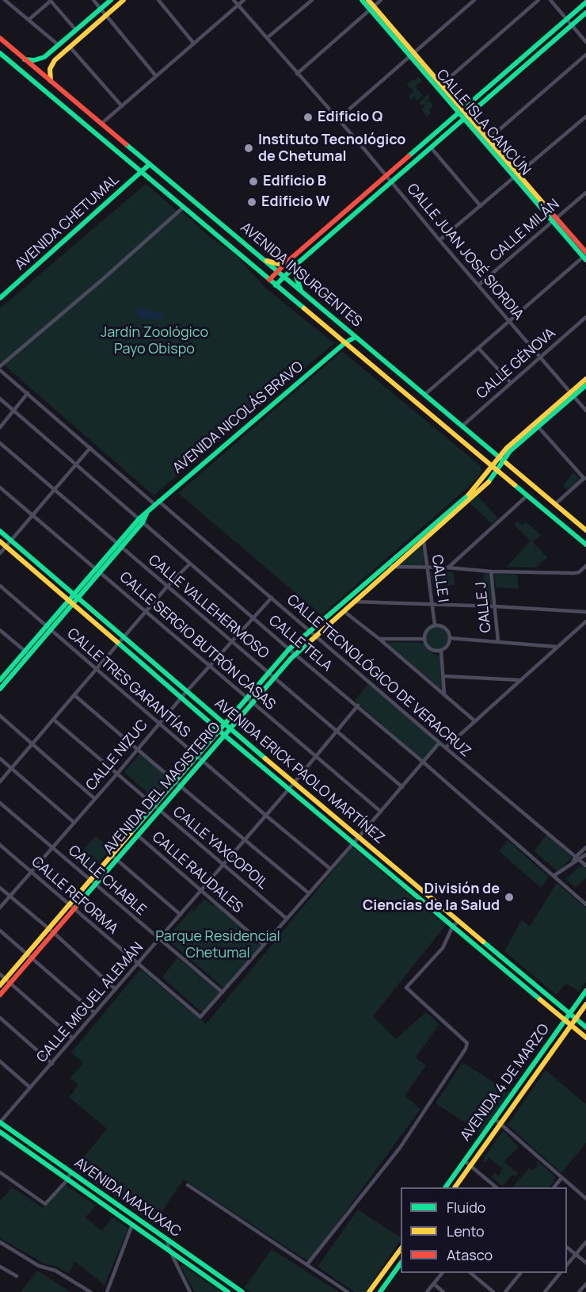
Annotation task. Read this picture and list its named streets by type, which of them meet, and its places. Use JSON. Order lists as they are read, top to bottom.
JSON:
{
  "streets": {
    "main road": [
      "CALLE ISLA CANCÚN",
      "AVENIDA CHETUMAL",
      "AVENIDA INSURGENTES",
      "AVENIDA NICOLÁS BRAVO",
      "AVENIDA ERICK PAOLO MARTÍNEZ",
      "AVENIDA DEL MAGISTERIO",
      "AVENIDA 4 DE MARZO",
      "AVENIDA MAXUXAC"
    ],
    "street": [
      "CALLE MILÁN",
      "CALLE JUAN JOSÉ SIORDIA",
      "CALLE GÉNOVA",
      "CALLE I",
      "CALLE VALLEHERMOSO",
      "CALLE J",
      "CALLE SERGIO BUTRÓN CASAS",
      "CALLE TELA",
      "CALLE TECNOLÓGICO DE VERACRUZ",
      "CALLE TRES GARANTÍAS",
      "CALLE NIZUC",
      "CALLE YAXCOPOIL",
      "CALLE RAUDALES",
      "CALLE CHABLE",
      "CALLE REFORMA",
      "CALLE MIGUEL ALEMÁN"
    ]
  },
  "crossings": [
    ["CALLE ISLA CANCÚN", "CALLE MILÁN"],
    ["AVENIDA CHETUMAL", "AVENIDA INSURGENTES"],
    ["CALLE MILÁN", "CALLE JUAN JOSÉ SIORDIA"],
    ["CALLE JUAN JOSÉ SIORDIA", "CALLE GÉNOVA"],
    ["CALLE JUAN JOSÉ SIORDIA", "AVENIDA DEL MAGISTERIO"],
    ["AVENIDA INSURGENTES", "CALLE GÉNOVA"],
    ["AVENIDA INSURGENTES", "AVENIDA NICOLÁS BRAVO"],
    ["AVENIDA INSURGENTES", "AVENIDA DEL MAGISTERIO"],
    ["AVENIDA NICOLÁS BRAVO", "CALLE VALLEHERMOSO"],
    ["AVENIDA NICOLÁS BRAVO", "CALLE SERGIO BUTRÓN CASAS"],
    ["AVENIDA NICOLÁS BRAVO", "CALLE TELA"],
    ["AVENIDA NICOLÁS BRAVO", "CALLE TECNOLÓGICO DE VERACRUZ"],
    ["AVENIDA NICOLÁS BRAVO", "CALLE TRES GARANTÍAS"],
    ["AVENIDA NICOLÁS BRAVO", "AVENIDA ERICK PAOLO MARTÍNEZ"],
    ["CALLE I", "AVENIDA DEL MAGISTERIO"],
    ["CALLE VALLEHERMOSO", "CALLE NIZUC"],
    ["CALLE VALLEHERMOSO", "AVENIDA DEL MAGISTERIO"],
    ["CALLE VALLEHERMOSO", "CALLE MIGUEL ALEMÁN"],
    ["CALLE SERGIO BUTRÓN CASAS", "CALLE NIZUC"],
    ["CALLE SERGIO BUTRÓN CASAS", "AVENIDA DEL MAGISTERIO"],
    ["CALLE SERGIO BUTRÓN CASAS", "CALLE MIGUEL ALEMÁN"],
    ["CALLE TELA", "CALLE NIZUC"],
    ["CALLE TELA", "AVENIDA DEL MAGISTERIO"],
    ["CALLE TELA", "CALLE MIGUEL ALEMÁN"],
    ["CALLE TECNOLÓGICO DE VERACRUZ", "CALLE NIZUC"],
    ["CALLE TECNOLÓGICO DE VERACRUZ", "AVENIDA DEL MAGISTERIO"],
    ["CALLE TRES GARANTÍAS", "CALLE NIZUC"],
    ["CALLE TRES GARANTÍAS", "AVENIDA DEL MAGISTERIO"],
    ["CALLE TRES GARANTÍAS", "CALLE MIGUEL ALEMÁN"],
    ["CALLE NIZUC", "AVENIDA ERICK PAOLO MARTÍNEZ"],
    ["CALLE NIZUC", "CALLE YAXCOPOIL"],
    ["CALLE NIZUC", "CALLE CHABLE"],
    ["CALLE NIZUC", "CALLE REFORMA"],
    ["AVENIDA ERICK PAOLO MARTÍNEZ", "AVENIDA DEL MAGISTERIO"],
    ["AVENIDA ERICK PAOLO MARTÍNEZ", "CALLE MIGUEL ALEMÁN"],
    ["AVENIDA ERICK PAOLO MARTÍNEZ", "AVENIDA 4 DE MARZO"],
    ["AVENIDA DEL MAGISTERIO", "CALLE YAXCOPOIL"],
    ["AVENIDA DEL MAGISTERIO", "CALLE RAUDALES"],
    ["AVENIDA DEL MAGISTERIO", "CALLE CHABLE"],
    ["AVENIDA DEL MAGISTERIO", "CALLE REFORMA"],
    ["CALLE YAXCOPOIL", "CALLE MIGUEL ALEMÁN"],
    ["CALLE RAUDALES", "CALLE MIGUEL ALEMÁN"],
    ["CALLE CHABLE", "CALLE REFORMA"],
    ["CALLE CHABLE", "CALLE MIGUEL ALEMÁN"],
    ["CALLE REFORMA", "CALLE MIGUEL ALEMÁN"],
    ["CALLE MIGUEL ALEMÁN", "AVENIDA MAXUXAC"]
  ],
  "parks": ["Jardín Zoológico Payo Obispo", "Parque Residencial Chetumal"],
  "places": [
    "Edificio Q",
    "Instituto Tecnológico de Chetumal",
    "Edificio B",
    "Edificio W",
    "División de Ciencias de la Salud"
  ],
  "legend": ["Fluido", "Lento", "Atasco"]
}
